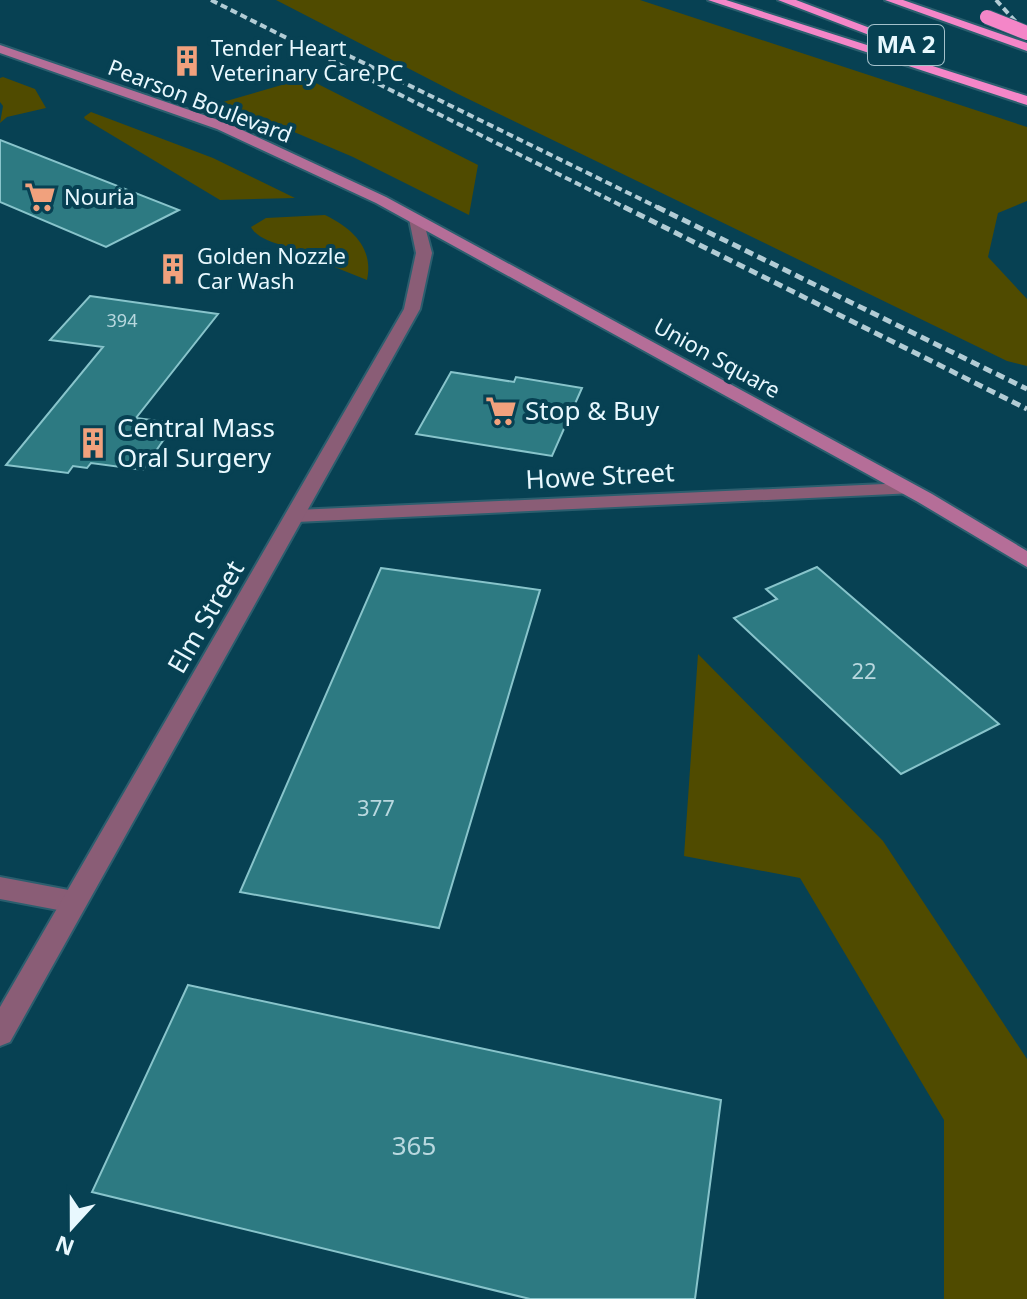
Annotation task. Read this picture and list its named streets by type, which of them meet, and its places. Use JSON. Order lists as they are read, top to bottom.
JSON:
{
  "streets": {
    "highway": ["MA 2"],
    "main road": ["Pearson Boulevard", "Union Square"],
    "street": ["Howe Street", "Elm Street"]
  },
  "crossings": [
    ["Pearson Boulevard", "Union Square"],
    ["Union Square", "Howe Street"],
    ["Union Square", "Elm Street"],
    ["Howe Street", "Elm Street"]
  ],
  "places": {
    "building": ["Tender Heart Veterinary Care PC", "Golden Nozzle Car Wash", "Central Mass Oral Surgery"],
    "supermarket": ["Nouria", "Stop & Buy"]
  },
  "house_numbers": [
    "394",
    "22",
    "377",
    "365"
  ],
  "north": "bottom"
}
